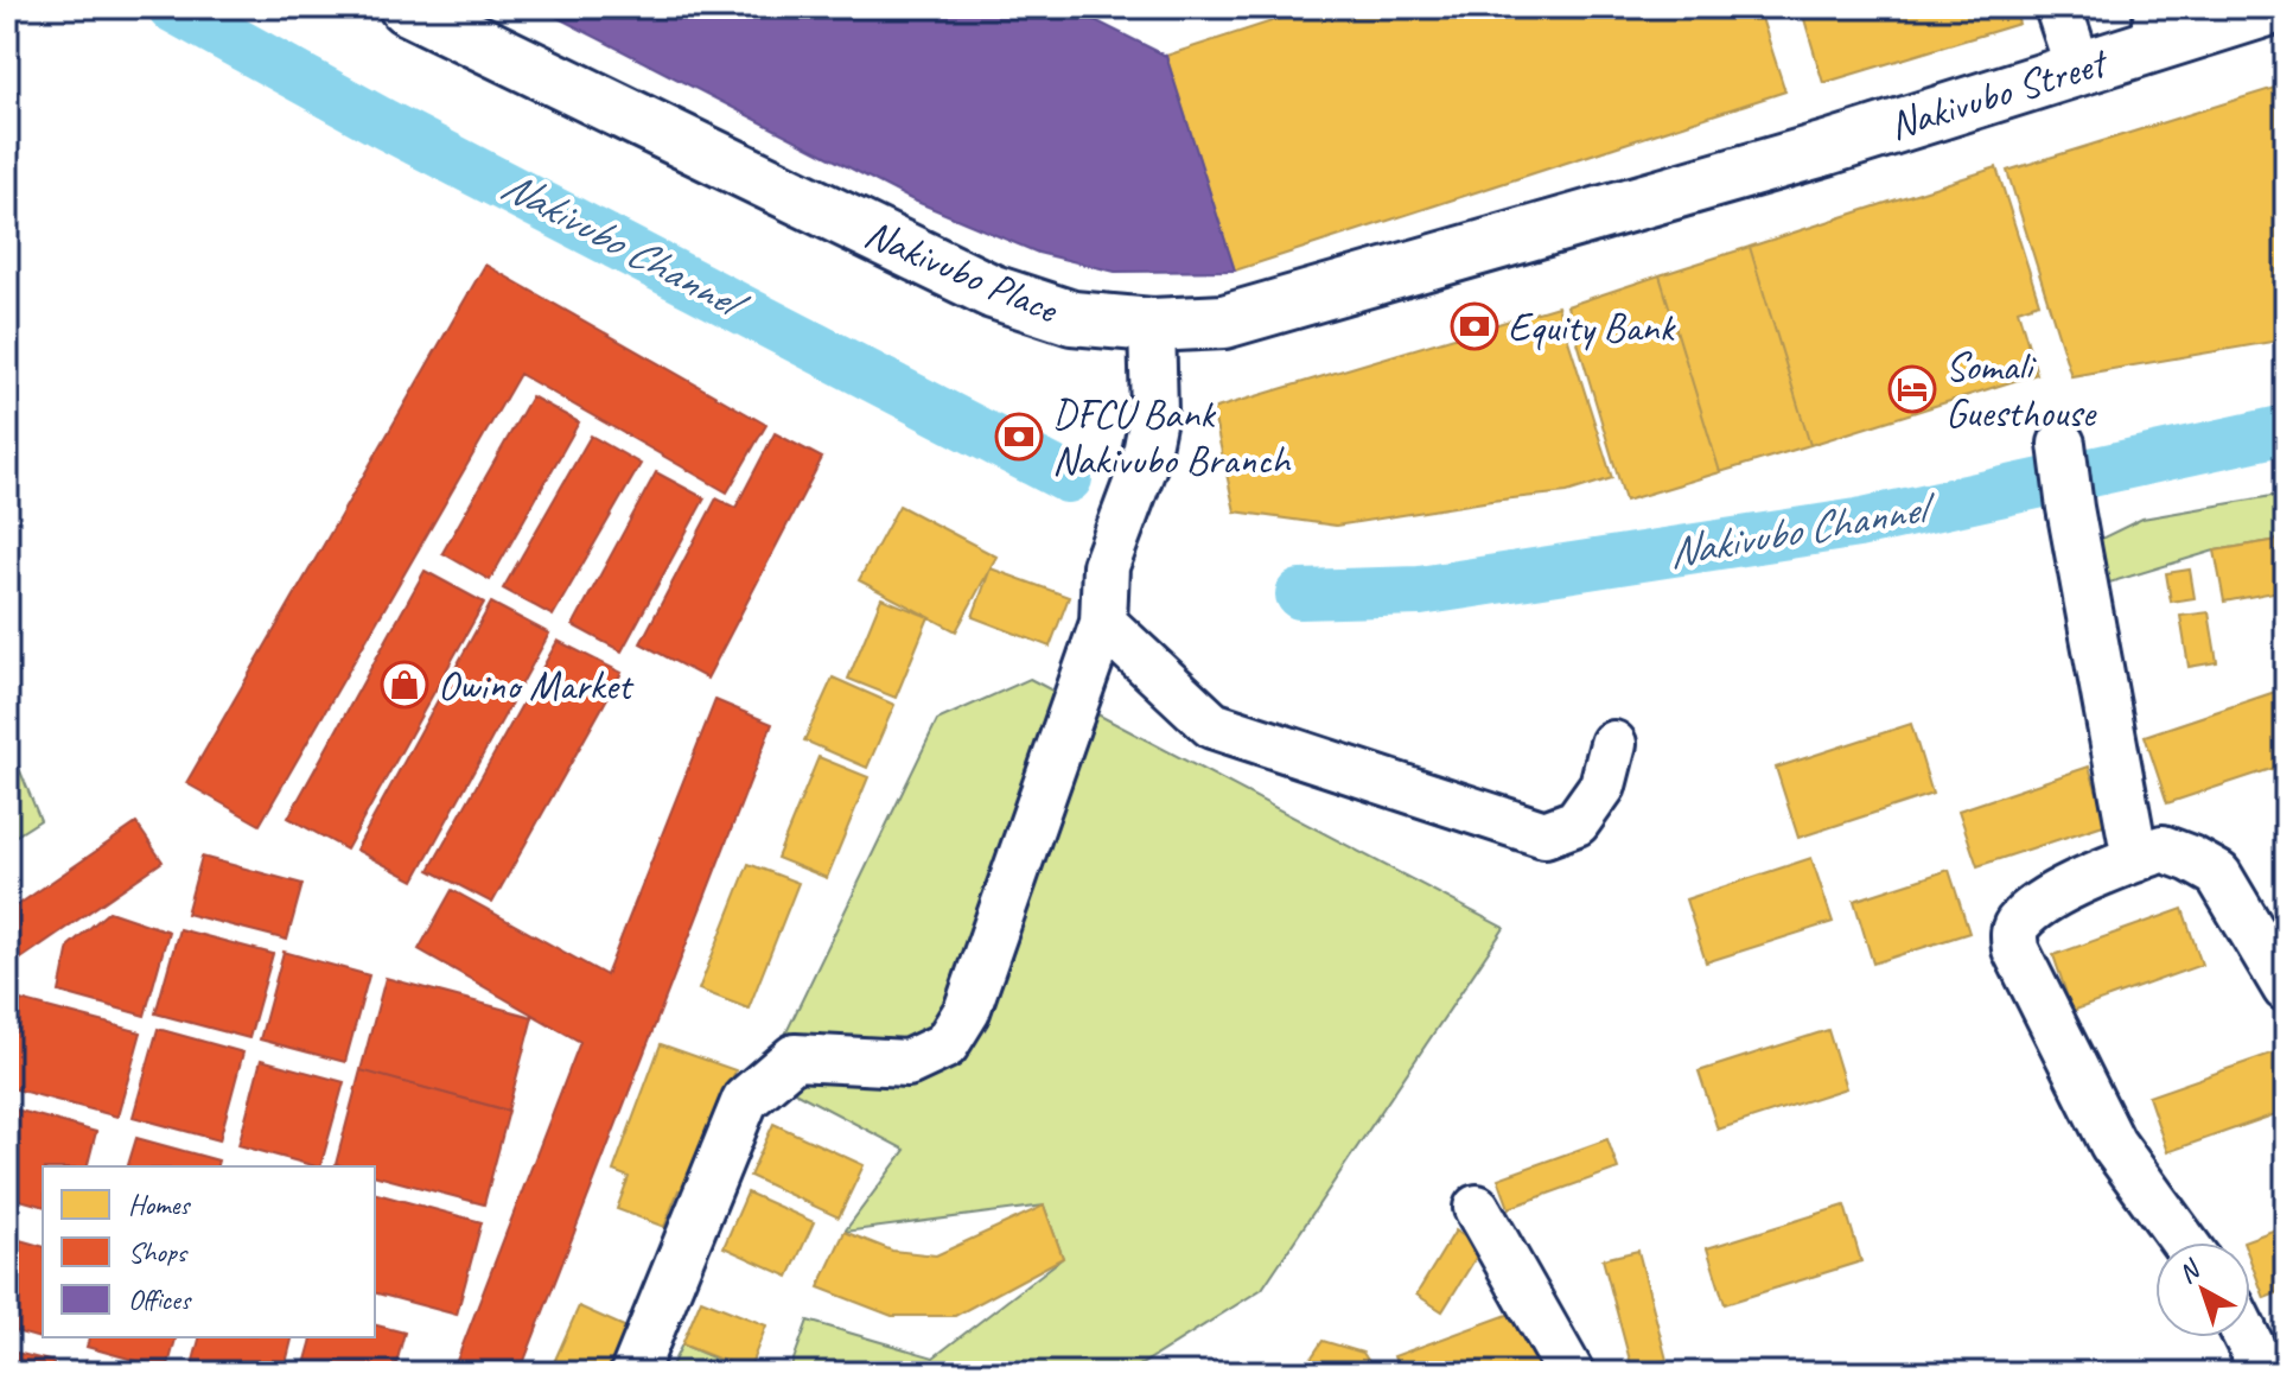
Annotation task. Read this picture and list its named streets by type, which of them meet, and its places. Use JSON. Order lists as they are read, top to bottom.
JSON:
{
  "streets": {
    "main road": ["Nakivubo Street", "Nakivubo Place"]
  },
  "crossings": [
    ["Nakivubo Street", "Nakivubo Place"]
  ],
  "water": ["Nakivubo Channel"],
  "places": {
    "bank": ["Equity Bank", "DFCU Bank Nakivubo Branch"],
    "hotel": ["Somali Guesthouse"],
    "shop": ["Owino Market"]
  },
  "legend": ["Homes", "Shops", "Offices"],
  "north": "top left"
}
